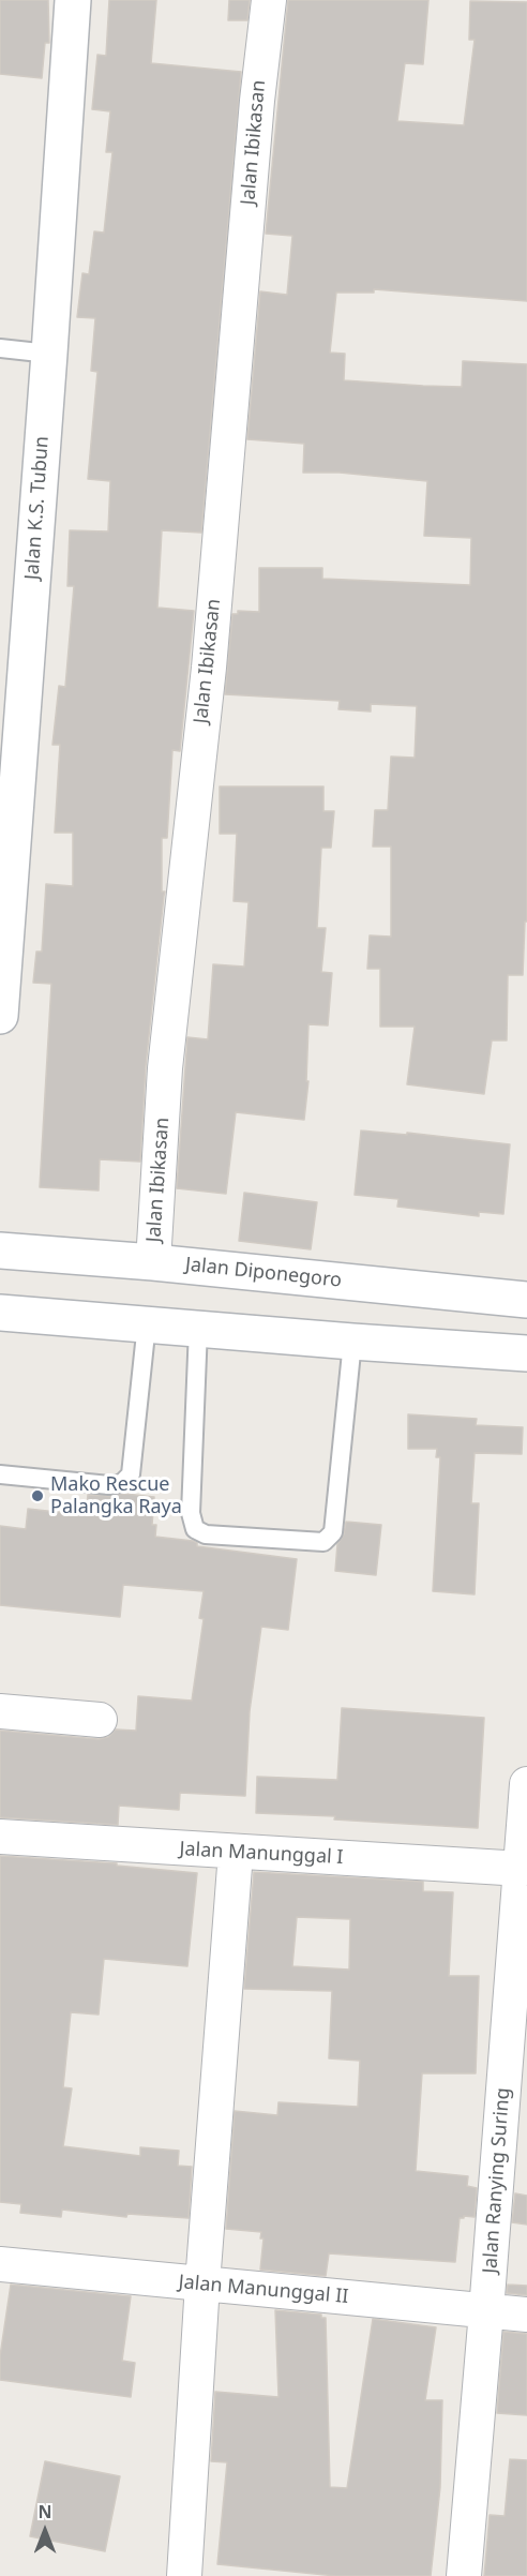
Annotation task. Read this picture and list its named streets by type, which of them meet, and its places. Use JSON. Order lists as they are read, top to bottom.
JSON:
{
  "streets": {
    "main road": ["Jalan K.S. Tubun", "Jalan Diponegoro"],
    "street": [
      "Jalan Ibikasan",
      "Jalan Manunggal I",
      "Jalan Ranying Suring",
      "Jalan Manunggal II"
    ]
  },
  "crossings": [
    ["Jalan Ibikasan", "Jalan Diponegoro"],
    ["Jalan Manunggal I", "Jalan Ranying Suring"],
    ["Jalan Ranying Suring", "Jalan Manunggal II"]
  ],
  "places": ["Mako Rescue Palangka Raya"],
  "north": "top"
}
